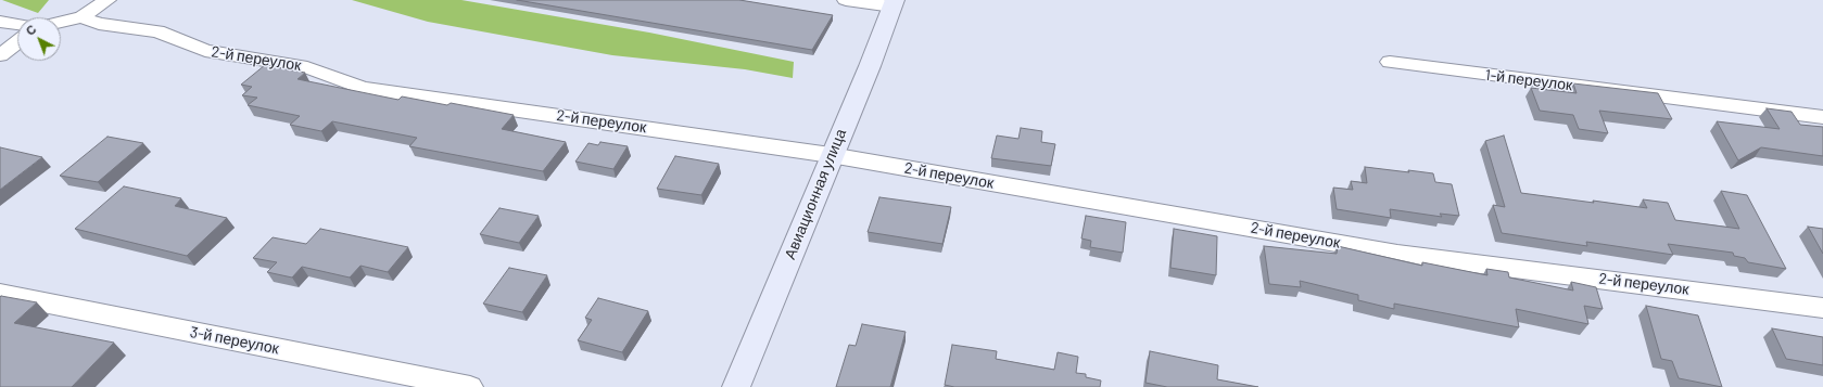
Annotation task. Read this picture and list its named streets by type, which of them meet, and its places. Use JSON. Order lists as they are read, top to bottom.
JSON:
{
  "streets": {
    "main road": ["Авиационная улица"],
    "street": ["2-й переулок", "1-й переулок", "3-й переулок"]
  },
  "crossings": [
    ["2-й переулок", "Авиационная улица"]
  ],
  "north": "top left"
}
